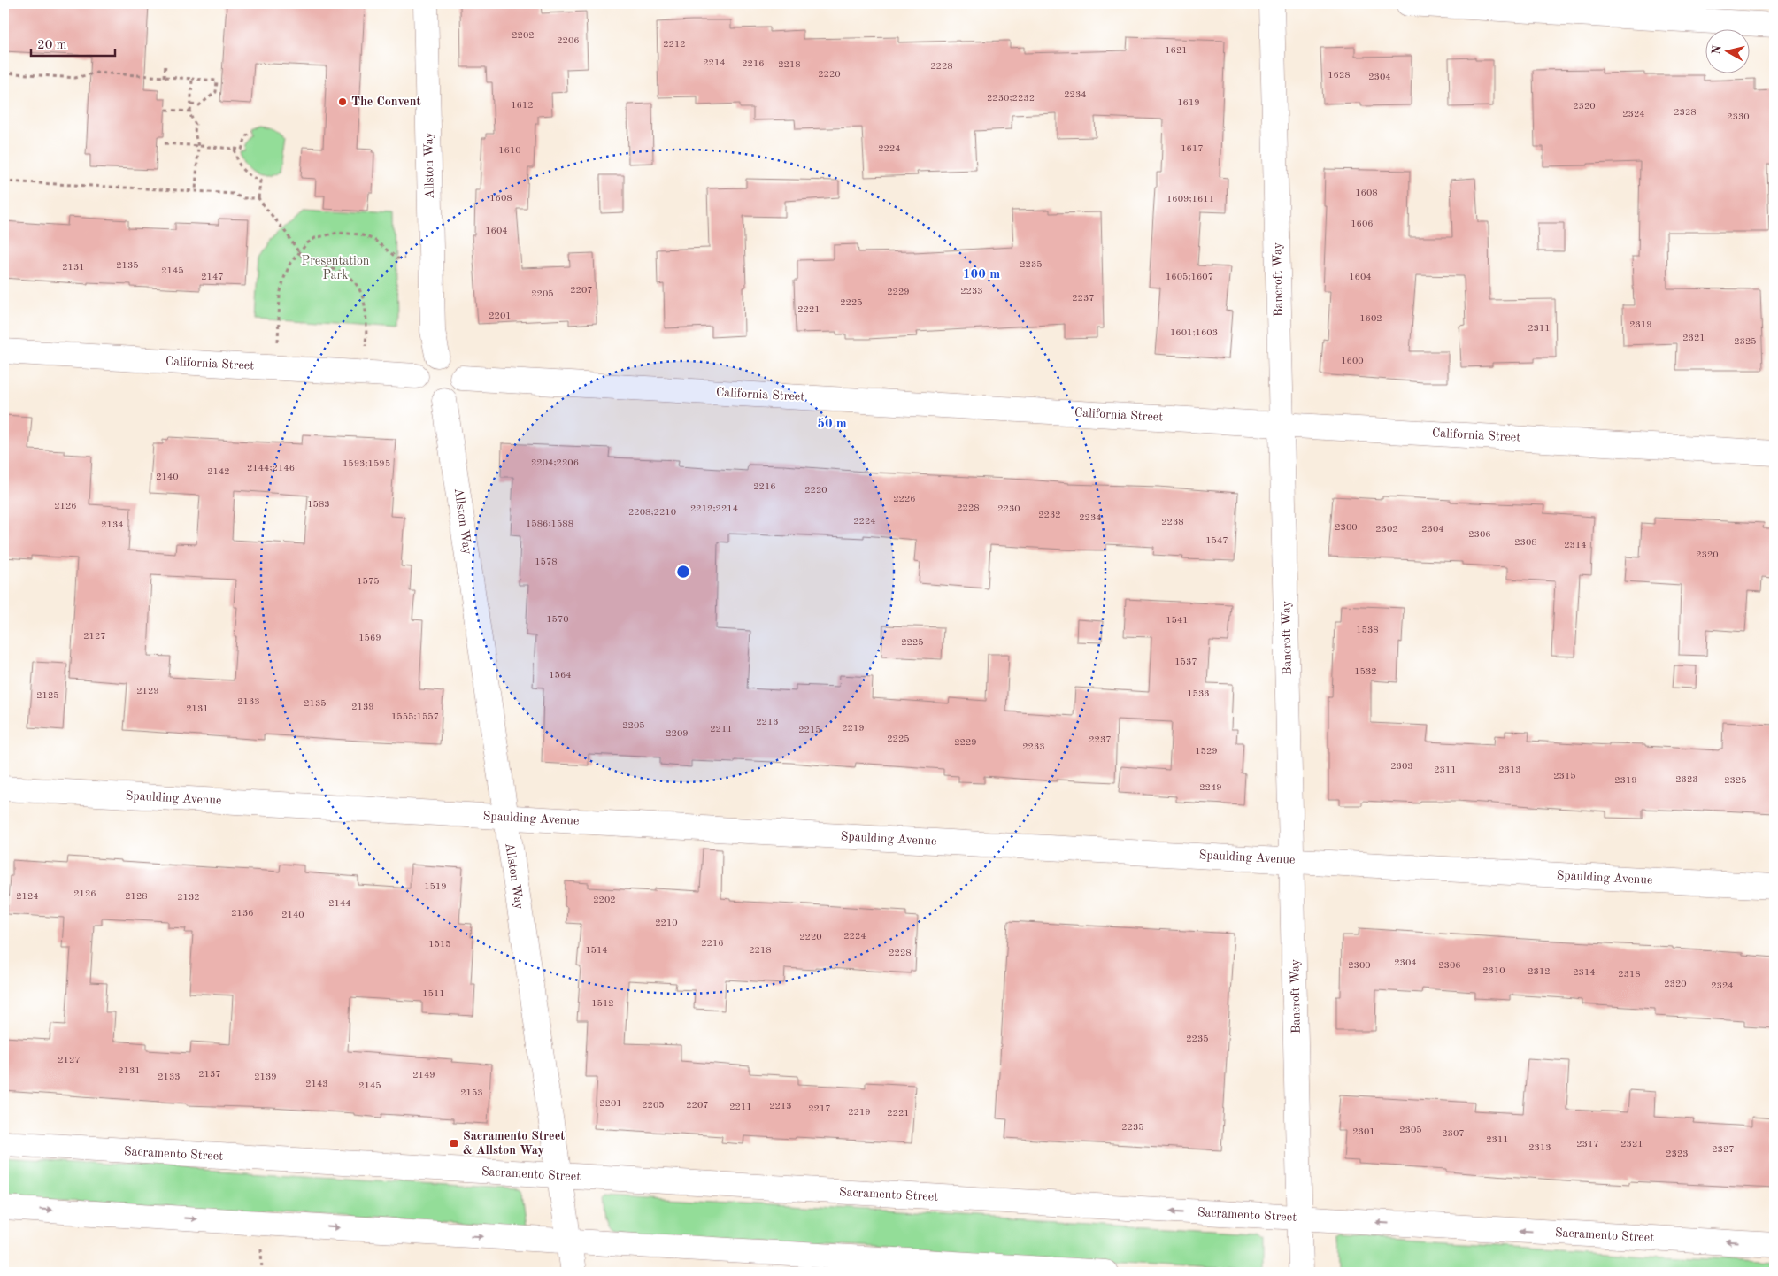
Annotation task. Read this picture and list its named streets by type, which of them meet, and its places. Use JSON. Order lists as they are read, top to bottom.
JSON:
{
  "streets": {
    "street": [
      "Allston Way",
      "Bancroft Way",
      "California Street",
      "Spaulding Avenue",
      "Sacramento Street"
    ]
  },
  "crossings": [
    ["Allston Way", "California Street"],
    ["Allston Way", "Spaulding Avenue"],
    ["Allston Way", "Sacramento Street"],
    ["Bancroft Way", "California Street"],
    ["Bancroft Way", "Spaulding Avenue"],
    ["Bancroft Way", "Sacramento Street"]
  ],
  "parks": ["Presentation Park"],
  "places": {
    "other": ["The Convent"],
    "transit": ["Sacramento Street & Allston Way"]
  },
  "house_numbers": [
    "2202",
    "2206",
    "2212",
    "1621",
    "2214",
    "2216",
    "2218",
    "2228",
    "2220",
    "1628",
    "2304",
    "2234",
    "2230;2232",
    "1619",
    "1612",
    "2320",
    "2328",
    "2324",
    "2330",
    "2224",
    "1617",
    "1610",
    "1608",
    "1608",
    "1609;1611",
    "1606",
    "1604",
    "2235",
    "2135",
    "2131",
    "2145",
    "2147",
    "1605;1607",
    "1604",
    "2207",
    "2233",
    "2229",
    "2205",
    "2237",
    "2225",
    "2221",
    "2201",
    "1602",
    "2319",
    "2311",
    "1601;1603",
    "2321",
    "2325",
    "1600",
    "2204;2206",
    "1593;1595",
    "2144;2146",
    "2142",
    "2140",
    "2216",
    "2220",
    "2226",
    "1583",
    "2126",
    "2228",
    "2212;2214",
    "2230",
    "2208;2210",
    "2232",
    "2234",
    "2224",
    "2238",
    "1586;1588",
    "2134",
    "2300",
    "2302",
    "2304",
    "2306",
    "1547",
    "2308",
    "2314",
    "2320",
    "1578",
    "1575",
    "1570",
    "1541",
    "1538",
    "2127",
    "1569",
    "2225",
    "1537",
    "1532",
    "1564",
    "2129",
    "1533",
    "2125",
    "2133",
    "2135",
    "2139",
    "2131",
    "1555;1557",
    "2213",
    "2205",
    "2219",
    "2211",
    "2215",
    "2209",
    "2225",
    "2237",
    "2229",
    "2233",
    "1529",
    "2303",
    "2311",
    "2313",
    "2315",
    "2323",
    "2319",
    "2325",
    "2249",
    "1519",
    "2126",
    "2124",
    "2128",
    "2132",
    "2202",
    "2144",
    "2136",
    "2140",
    "2210",
    "2224",
    "2220",
    "2216",
    "1515",
    "1514",
    "2218",
    "2228",
    "2304",
    "2300",
    "2306",
    "2310",
    "2312",
    "2314",
    "2318",
    "2320",
    "2324",
    "1511",
    "1512",
    "2235",
    "2127",
    "2131",
    "2137",
    "2149",
    "2133",
    "2139",
    "2143",
    "2145",
    "2153",
    "2201",
    "2205",
    "2207",
    "2213",
    "2211",
    "2217",
    "2219",
    "2221",
    "2235",
    "2305",
    "2301",
    "2307",
    "2311",
    "2317",
    "2321",
    "2313",
    "2327",
    "2323"
  ],
  "scale_bar": "20 m",
  "north": "left",
  "rings": ["100 m", "50 m"]
}
